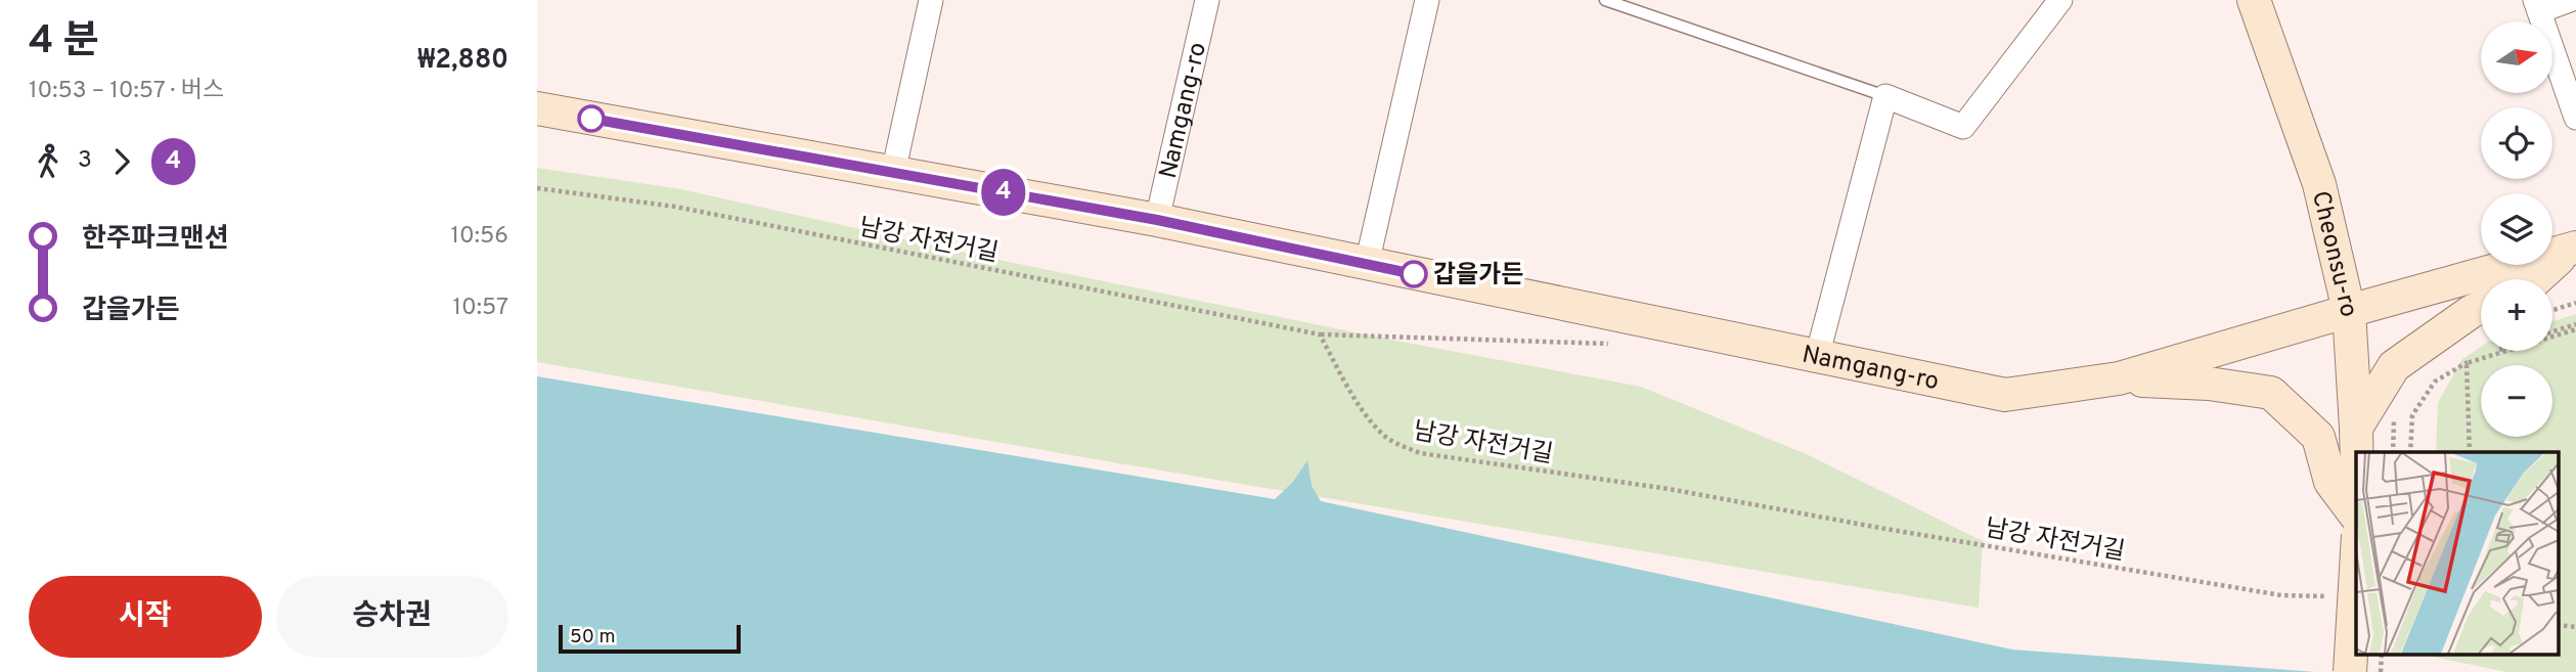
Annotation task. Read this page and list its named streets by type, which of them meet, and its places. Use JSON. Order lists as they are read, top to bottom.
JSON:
{
  "streets": {
    "street": ["Namgang-ro", "Cheonsu-ro"],
    "path": ["남강 자전거길"]
  },
  "crossings": [
    ["Namgang-ro", "Cheonsu-ro"]
  ],
  "places": ["갑을가든"],
  "lines": ["bus line 4"],
  "scale_bar": "50 m",
  "north": "right",
  "page": {
    "heading": ["4 분", "10:53 – 10:57 · 버스", "₩2,880"],
    "on_map": "4",
    "map_buttons": ["+", "−"],
    "legs": ["3", "4"],
    "list": [
      {
        "name": "한주파크맨션",
        "value": "10:56"
      },
      {
        "name": "갑을가든",
        "value": "10:57"
      }
    ],
    "buttons": ["시작", "승차권"],
    "scale": "50 m"
  }
}
